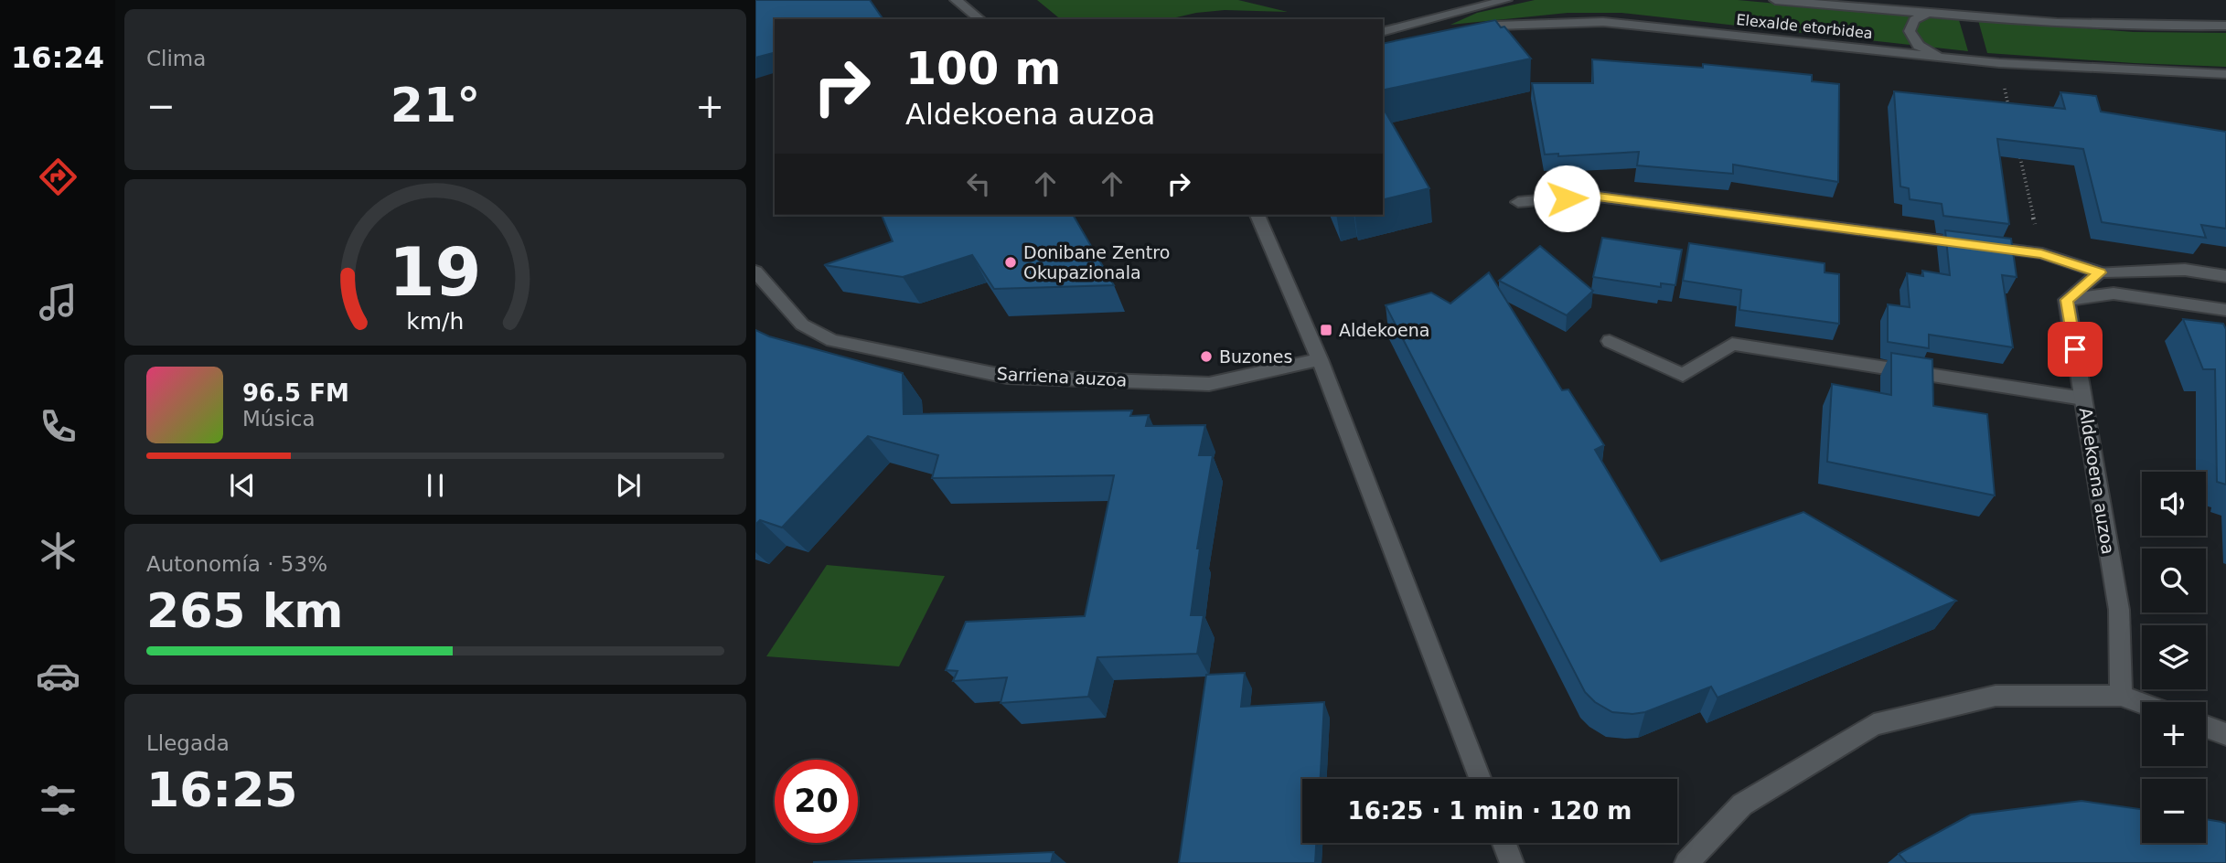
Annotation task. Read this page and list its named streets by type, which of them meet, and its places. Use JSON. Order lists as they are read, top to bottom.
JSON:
{
  "streets": {
    "street": ["Elexalde etorbidea", "Sarriena auzoa", "Aldekoena auzoa"]
  },
  "places": {
    "other": ["Donibane Zentro Okupazionala", "Buzones"],
    "transit": ["Aldekoena"]
  },
  "page": {
    "tabs": "16:24",
    "tile": [
      "Clima",
      ["Autonomía · 53%", "265 km"],
      ["Llegada", "16:25"]
    ],
    "turn": ["100 m", "Aldekoena auzoa"],
    "heat": ["−", "21°", "+"],
    "song": ["96.5 FM", "Música"],
    "map_buttons": ["+", "−"],
    "limit": "20",
    "trip": "16:25 · 1 min · 120 m",
    "gauge": ["19", "km/h"]
  }
}
